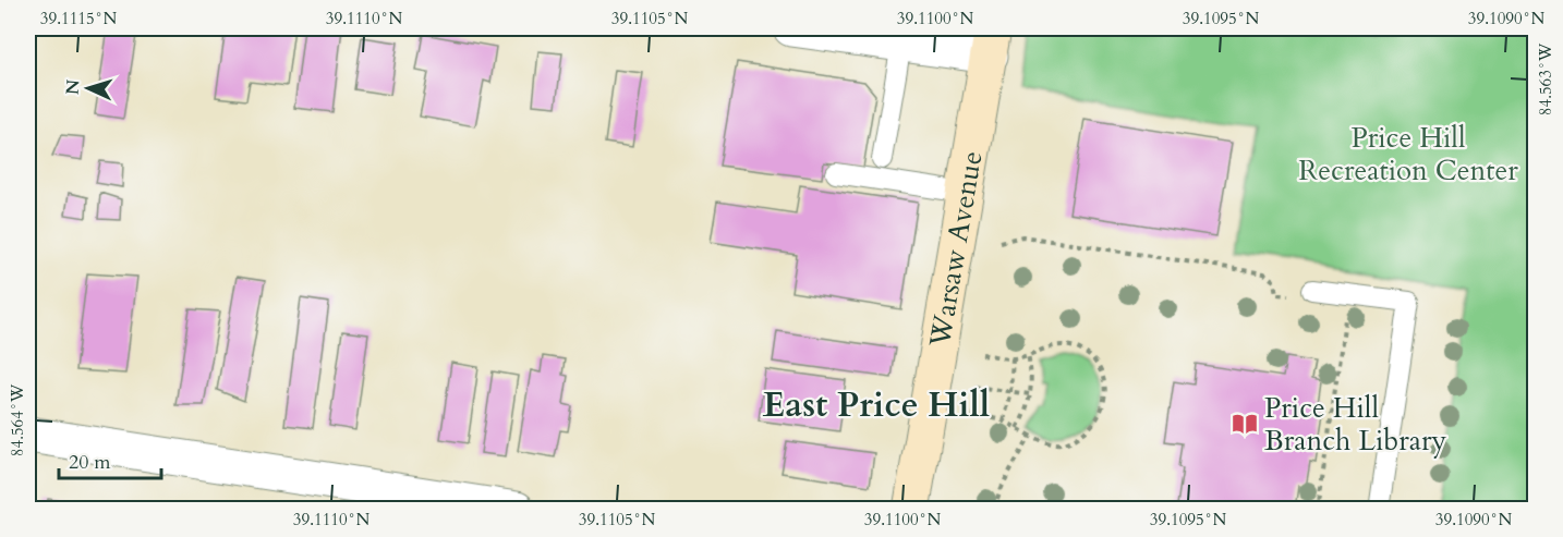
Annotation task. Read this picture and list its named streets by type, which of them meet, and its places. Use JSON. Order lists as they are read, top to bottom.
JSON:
{
  "streets": {
    "main road": ["Warsaw Avenue"]
  },
  "districts": ["East Price Hill"],
  "parks": ["Price Hill Recreation Center"],
  "places": {
    "library": ["Price Hill Branch Library"]
  },
  "scale_bar": "20 m",
  "north": "left",
  "coordinates": [
    "39.1115°N",
    "39.1110°N",
    "39.1105°N",
    "39.1100°N",
    "39.1095°N",
    "39.1090°N",
    "84.563°W",
    "84.564°W"
  ]
}
